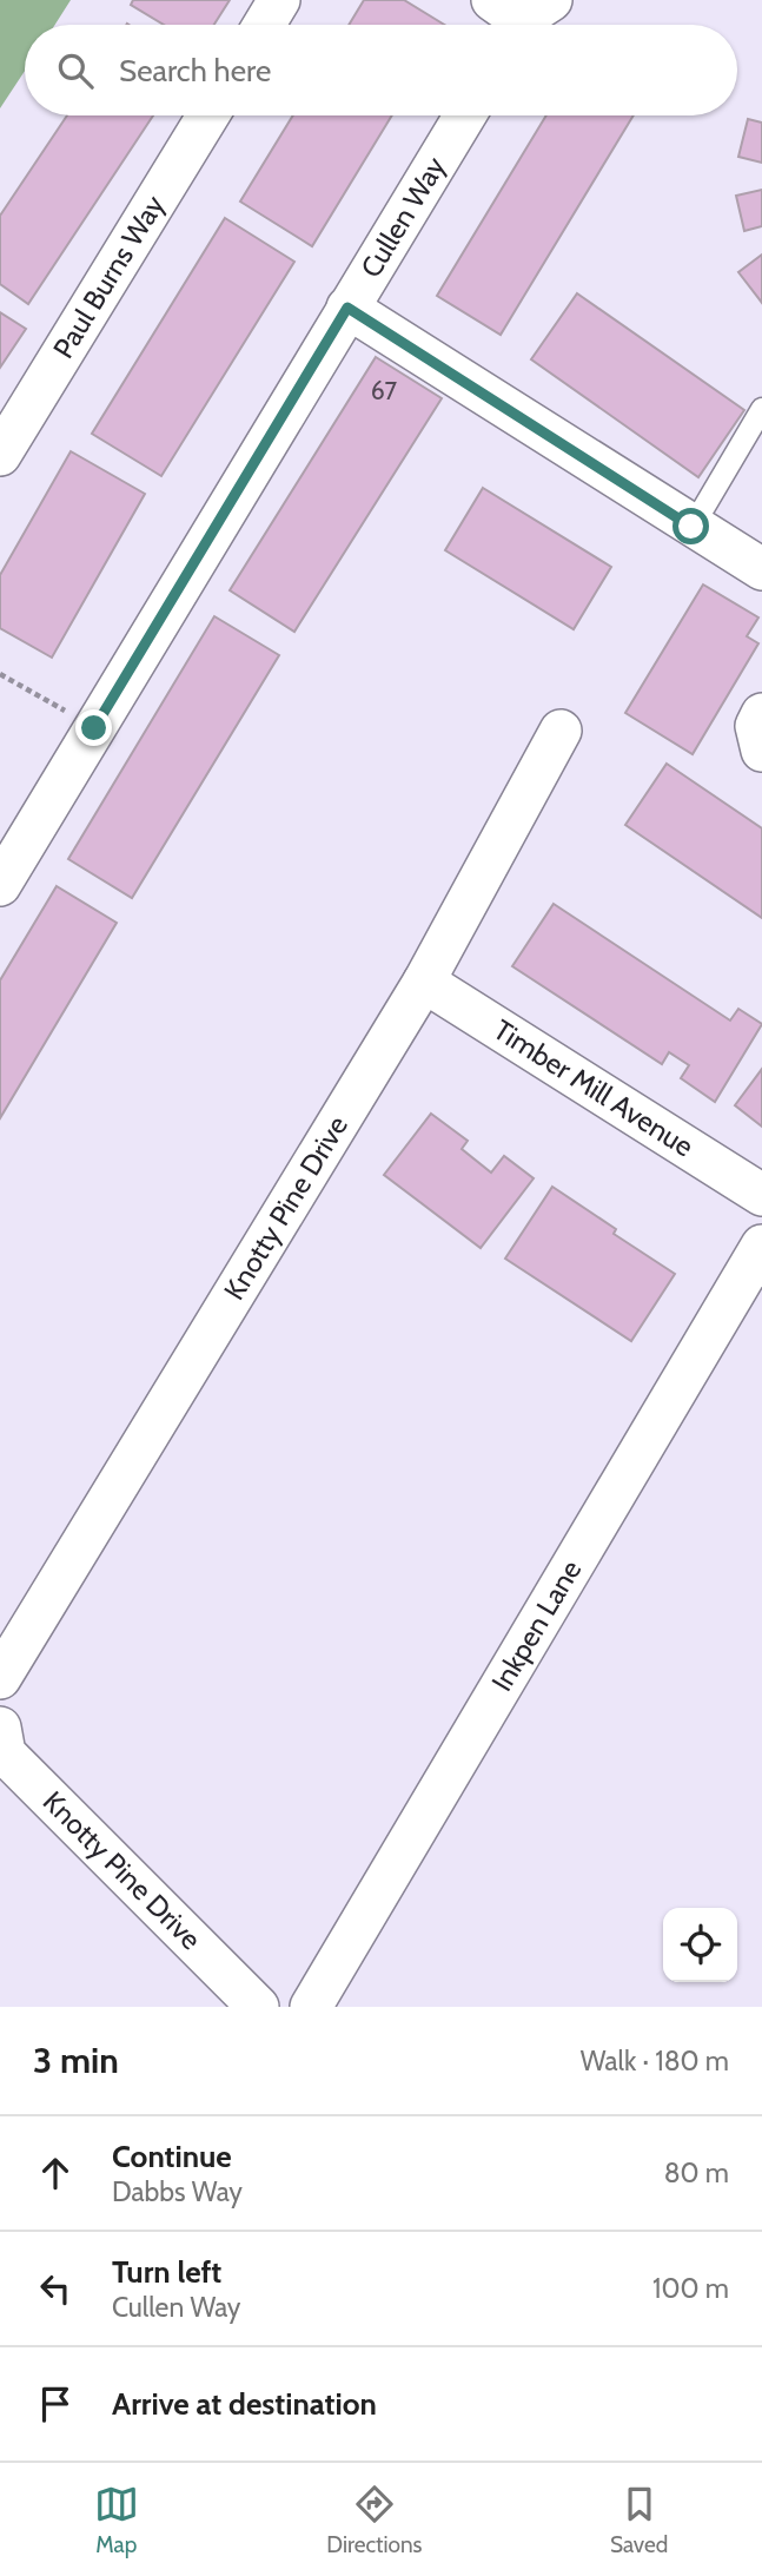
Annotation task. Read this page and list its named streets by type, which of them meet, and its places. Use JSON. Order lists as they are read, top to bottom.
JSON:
{
  "streets": {
    "street": [
      "Cullen Way",
      "Paul Burns Way",
      "Timber Mill Avenue",
      "Knotty Pine Drive",
      "Inkpen Lane"
    ]
  },
  "crossings": [
    ["Timber Mill Avenue", "Knotty Pine Drive"]
  ],
  "house_numbers": ["67"],
  "page": {
    "search": "Search here",
    "heading": ["3 min", "Walk · 180 m"],
    "list": [
      ["Continue", "Dabbs Way", "80 m"],
      ["Turn left", "Cullen Way", "100 m"],
      "Arrive at destination"
    ],
    "nav": ["Map", "Directions", "Saved"]
  }
}
